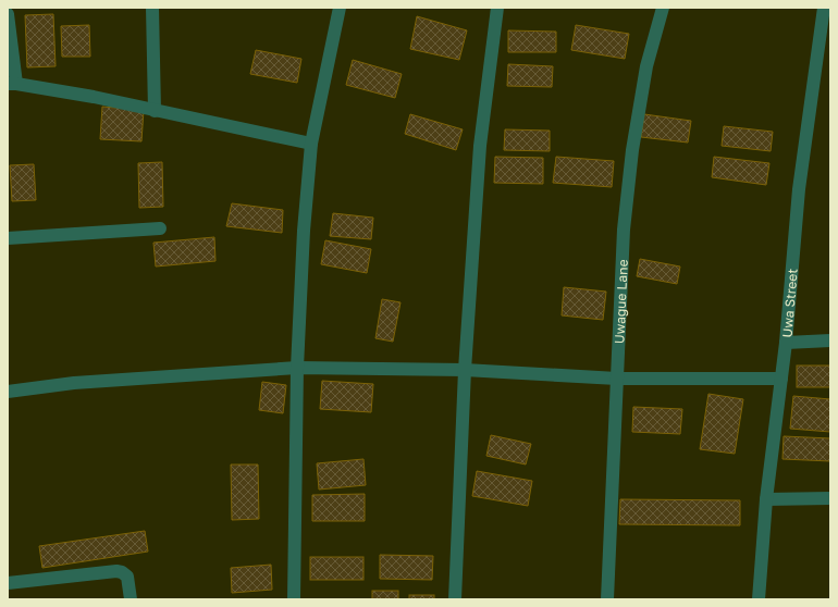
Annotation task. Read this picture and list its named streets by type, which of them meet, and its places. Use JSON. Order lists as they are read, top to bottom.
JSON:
{
  "streets": {
    "street": ["Uwague Lane", "Uwa Street"]
  }
}
